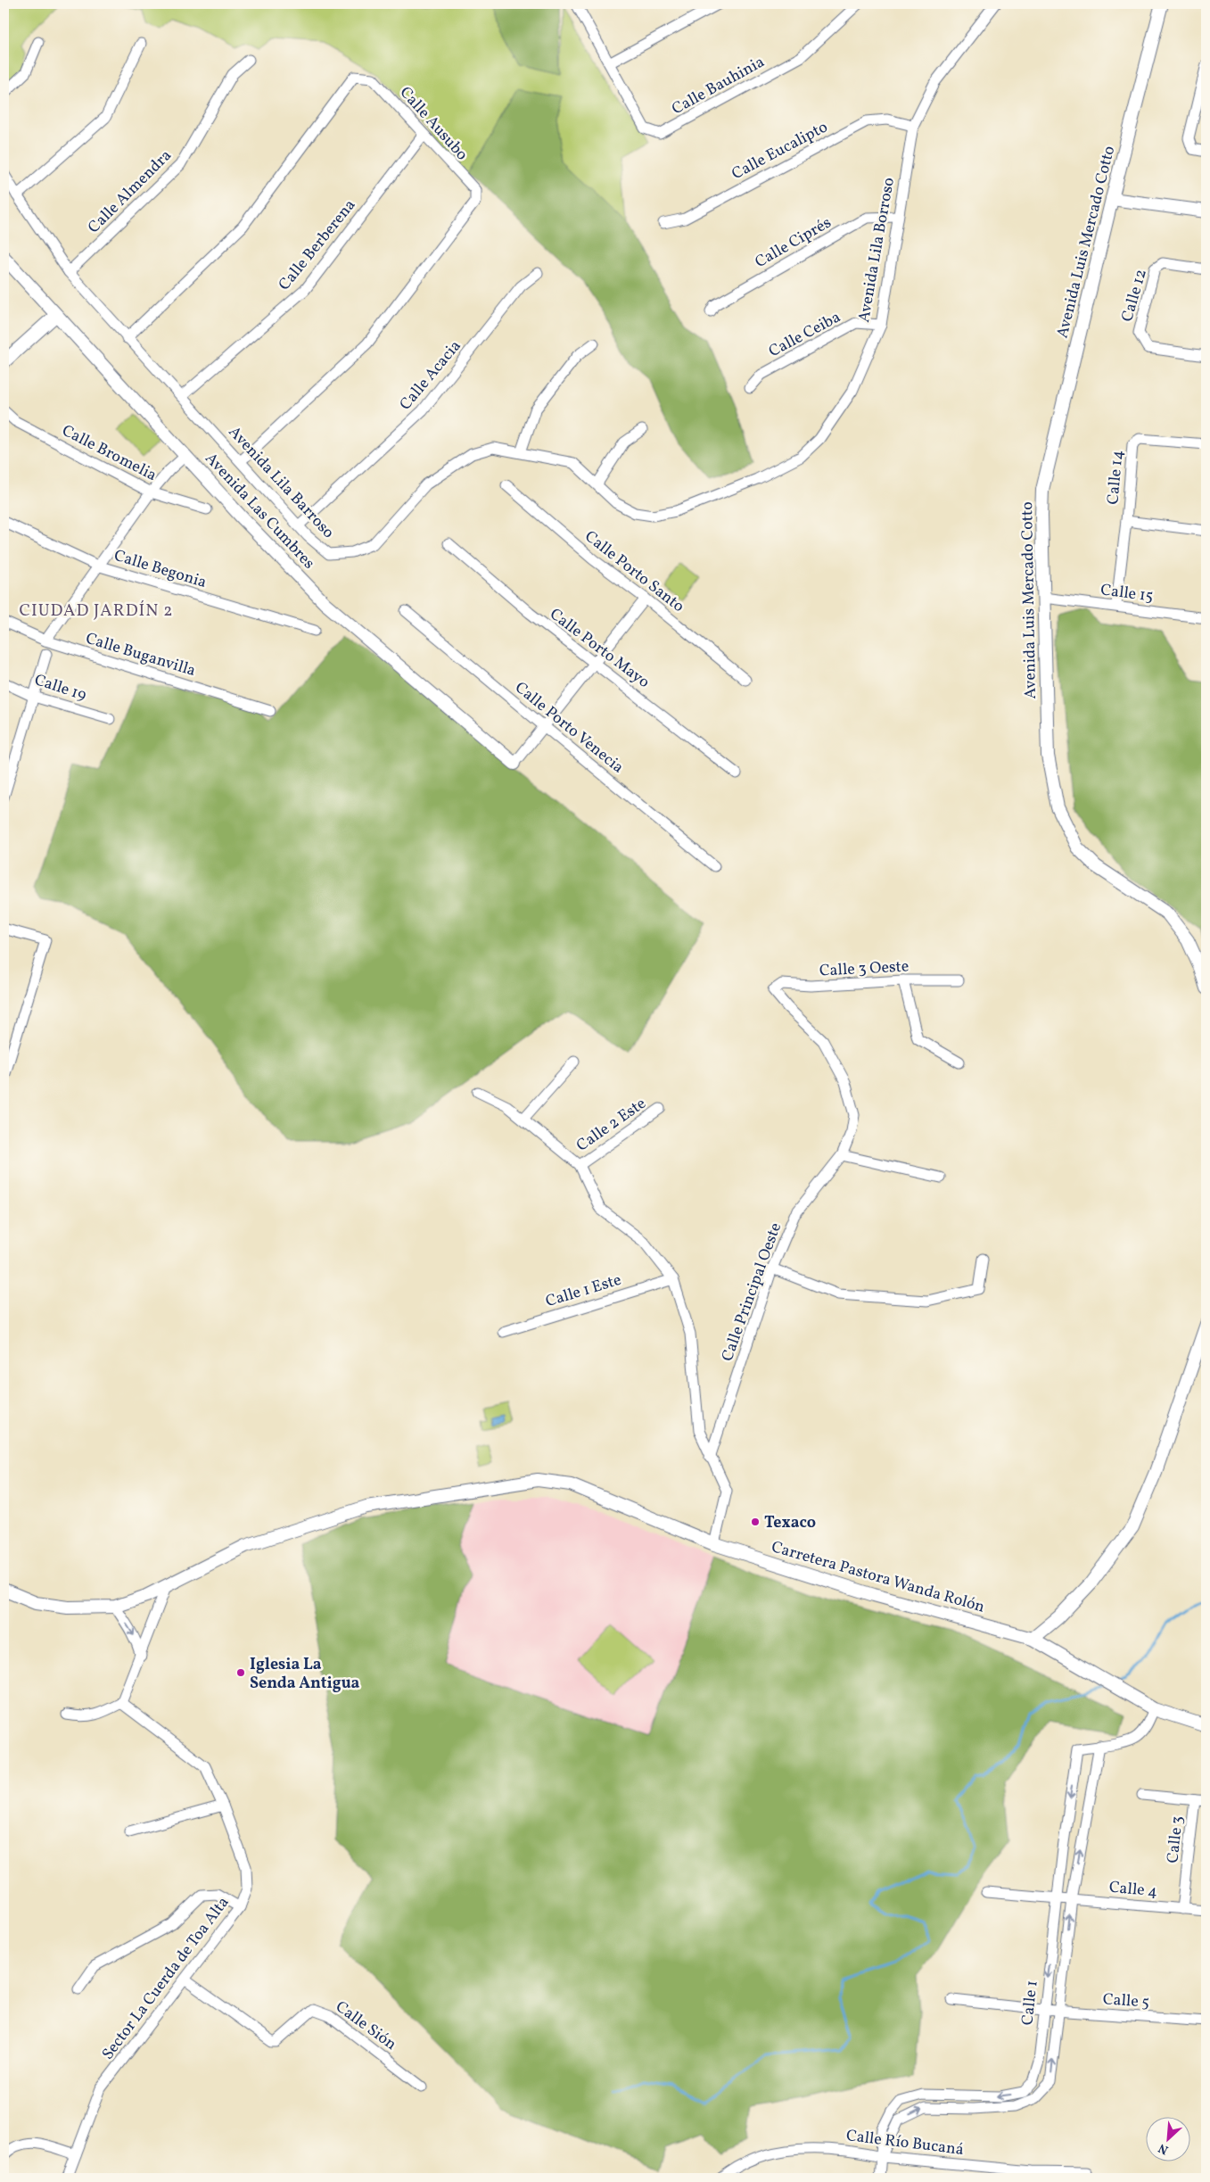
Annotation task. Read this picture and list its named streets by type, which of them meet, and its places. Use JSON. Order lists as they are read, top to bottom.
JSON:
{
  "streets": {
    "street": [
      "Calle Bauhinia",
      "Calle Ausubo",
      "Calle Eucalipto",
      "Calle Almendra",
      "Calle Ciprés",
      "Avenida Luis Mercado Cotto",
      "Calle Berberena",
      "Avenida Lila Borroso",
      "Calle 12",
      "Calle Ceiba",
      "Calle Acacia",
      "Calle Bromelia",
      "Calle 14",
      "Avenida Lila Barroso",
      "Avenida Las Cumbres",
      "Calle Begonia",
      "Calle Porto Santo",
      "Calle 15",
      "Calle Porto Mayo",
      "Calle Buganvilla",
      "Calle 19",
      "Calle Porto Venecia",
      "Calle 3 Oeste",
      "Calle 2 Este",
      "Calle 1 Este",
      "Calle Principal Oeste",
      "Carretera Pastora Wanda Rolón",
      "Calle 3",
      "Calle 4",
      "Sector La Cuerda de Toa Alta",
      "Calle 5",
      "Calle 1",
      "Calle Sión",
      "Calle Río Bucaná"
    ]
  },
  "crossings": [
    ["Calle Ausubo", "Calle Berberena"],
    ["Calle Ausubo", "Avenida Lila Barroso"],
    ["Calle Eucalipto", "Avenida Lila Borroso"],
    ["Calle Almendra", "Avenida Lila Barroso"],
    ["Calle Ciprés", "Avenida Lila Borroso"],
    ["Avenida Luis Mercado Cotto", "Calle 15"],
    ["Calle Berberena", "Avenida Lila Barroso"],
    ["Avenida Lila Borroso", "Calle Ceiba"],
    ["Avenida Lila Borroso", "Avenida Lila Barroso"],
    ["Calle Acacia", "Avenida Lila Barroso"],
    ["Calle 14", "Calle 15"],
    ["Calle 3 Oeste", "Calle Principal Oeste"],
    ["Carretera Pastora Wanda Rolón", "Calle 1"],
    ["Calle 3", "Calle 4"],
    ["Calle 4", "Calle 1"],
    ["Sector La Cuerda de Toa Alta", "Calle Sión"],
    ["Calle 5", "Calle 1"],
    ["Calle 1", "Calle Río Bucaná"]
  ],
  "districts": ["CIUDAD JARDÍN 2"],
  "places": ["Texaco", "Iglesia La Senda Antigua"],
  "north": "bottom left"
}
